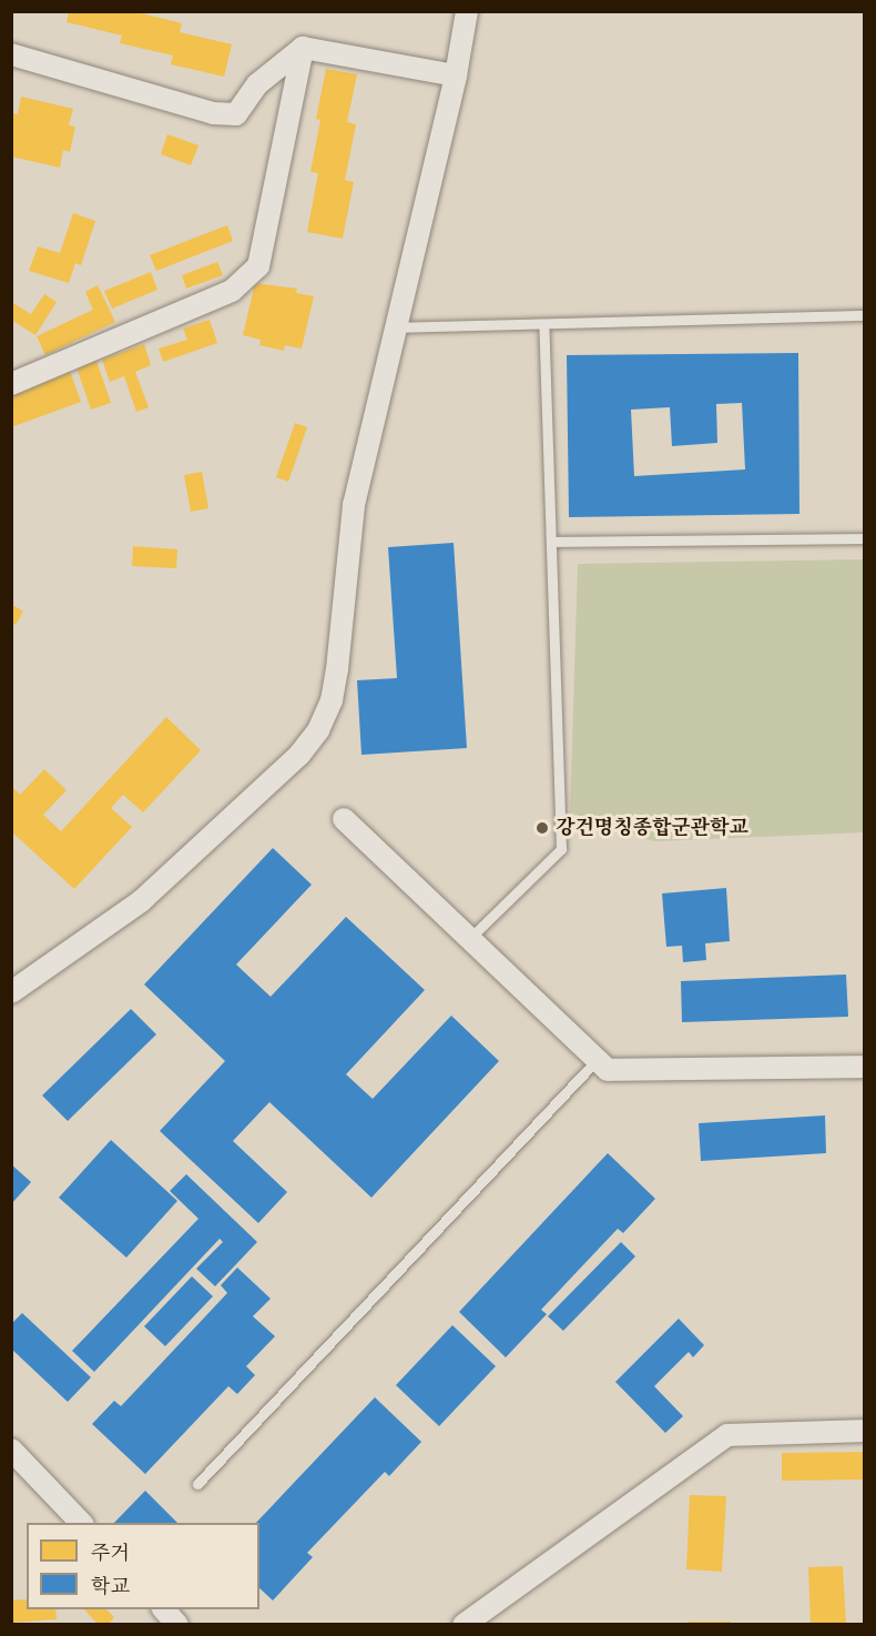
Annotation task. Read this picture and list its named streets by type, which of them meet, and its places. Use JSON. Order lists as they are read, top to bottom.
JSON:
{
  "places": ["강건명칭종합군관학교"],
  "legend": ["주거", "학교"]
}
